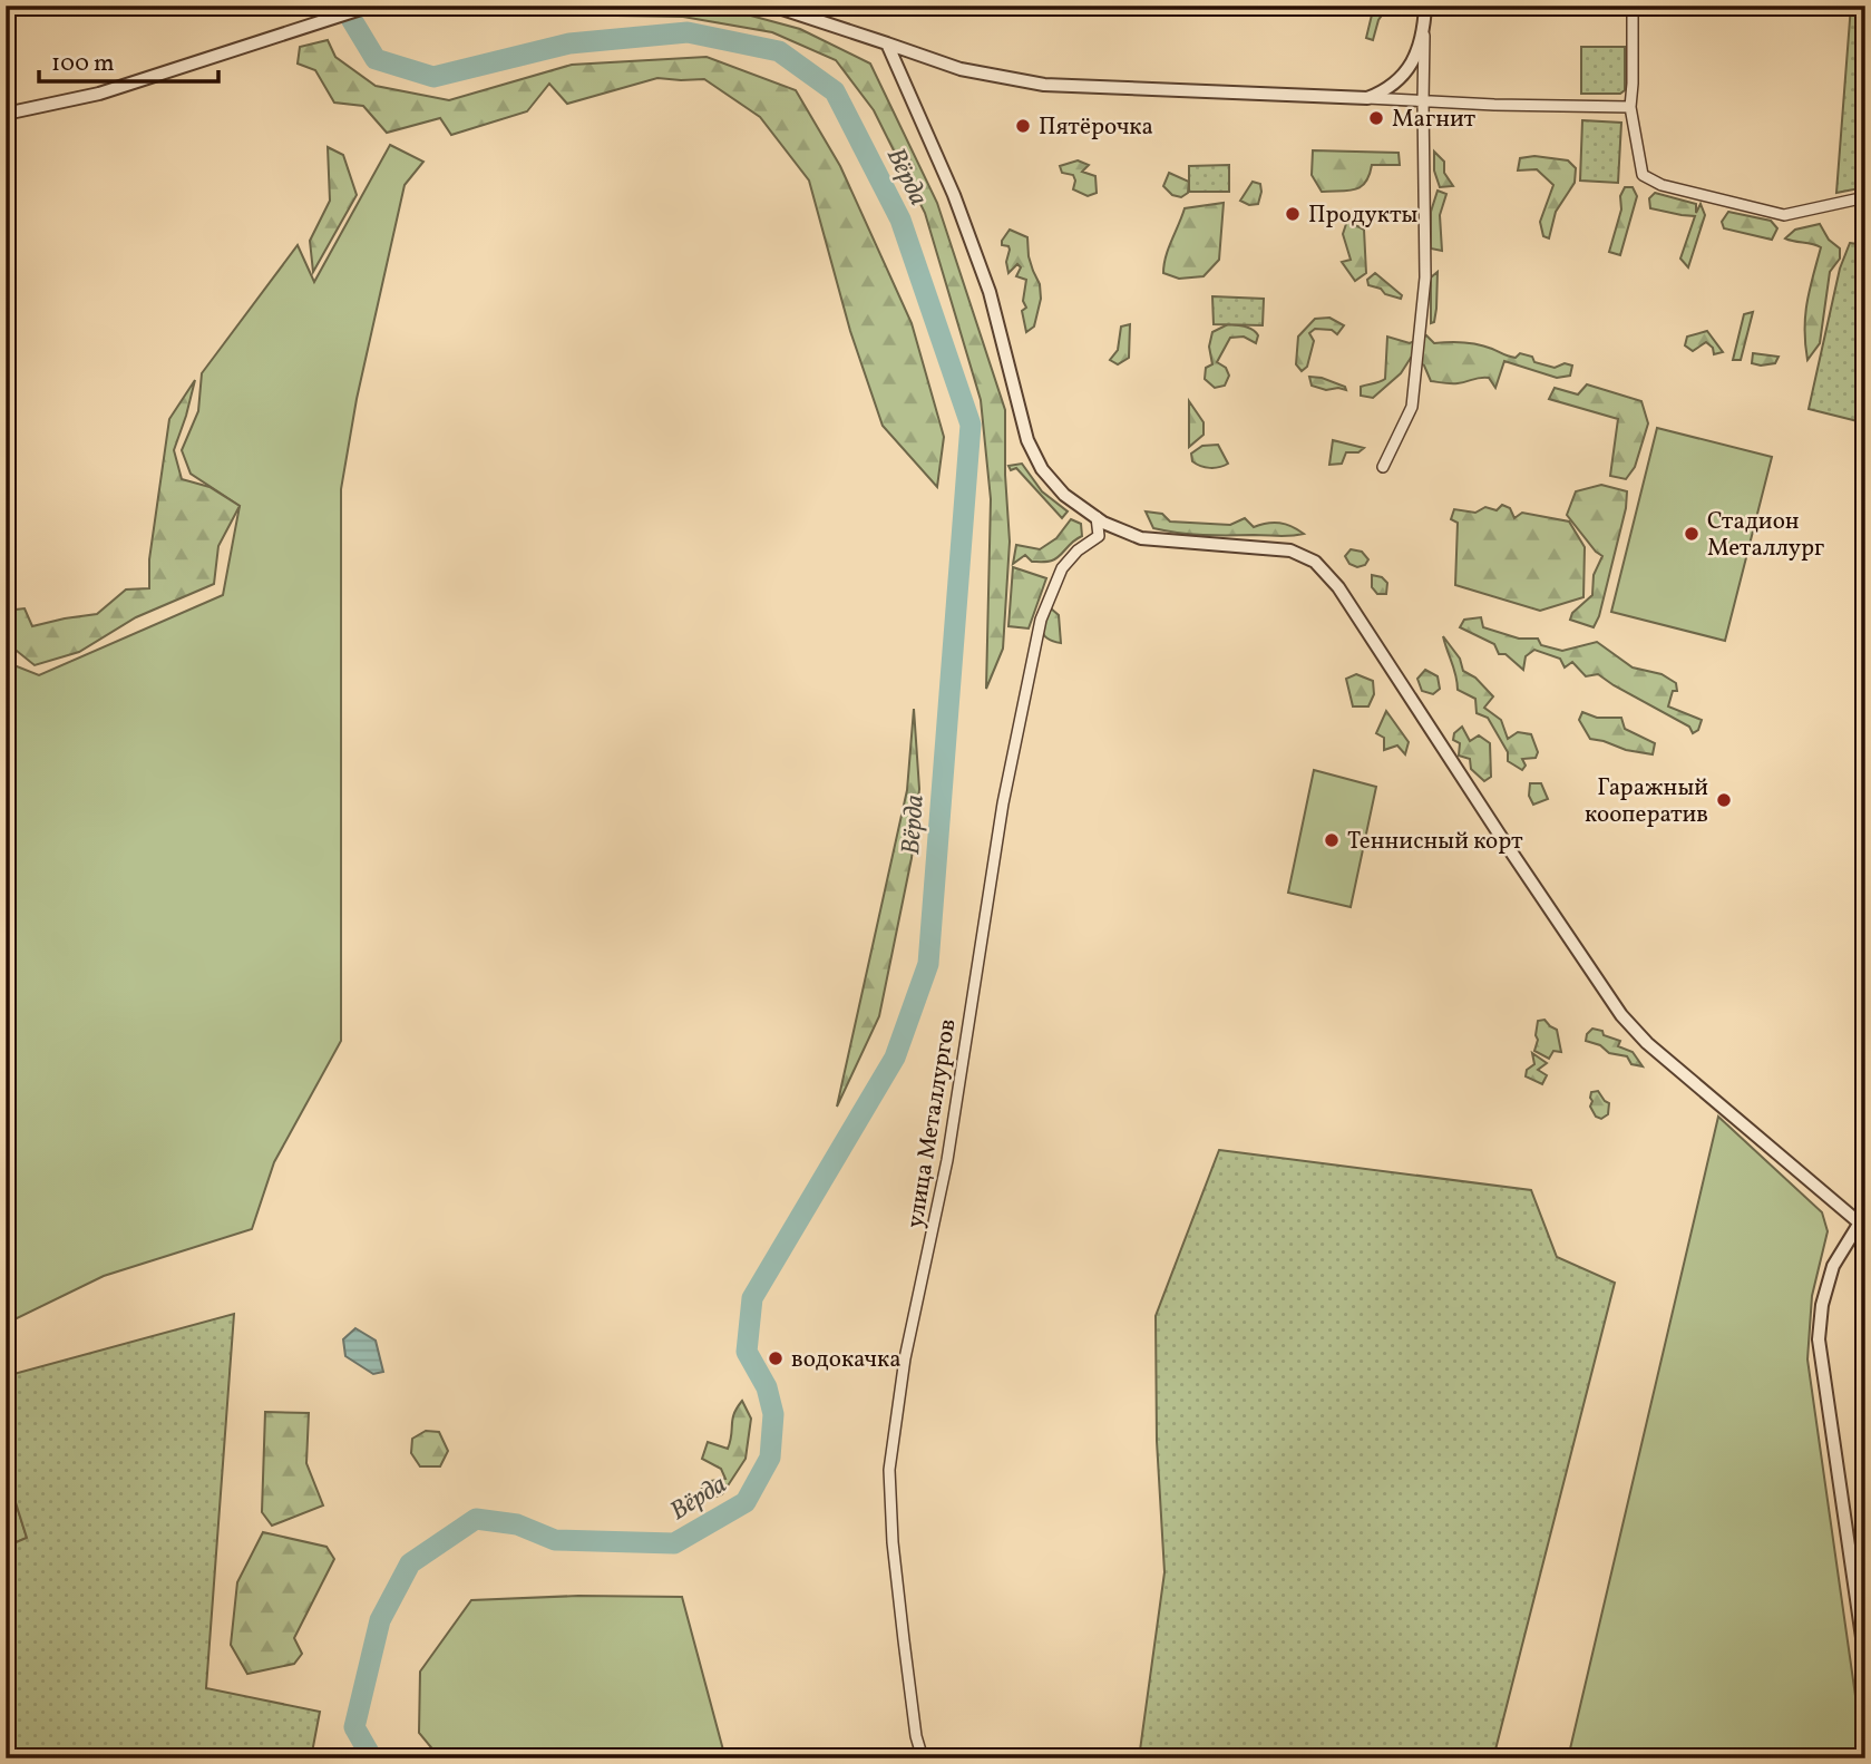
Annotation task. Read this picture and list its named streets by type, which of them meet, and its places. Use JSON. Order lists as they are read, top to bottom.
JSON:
{
  "streets": {
    "street": ["улица Металлургов"]
  },
  "water": ["Вёрда"],
  "places": [
    "Магнит",
    "Пятёрочка",
    "Продукты",
    "Стадион Металлург",
    "Гаражный кооператив",
    "Теннисный корт",
    "водокачка"
  ],
  "scale_bar": "100 m"
}
